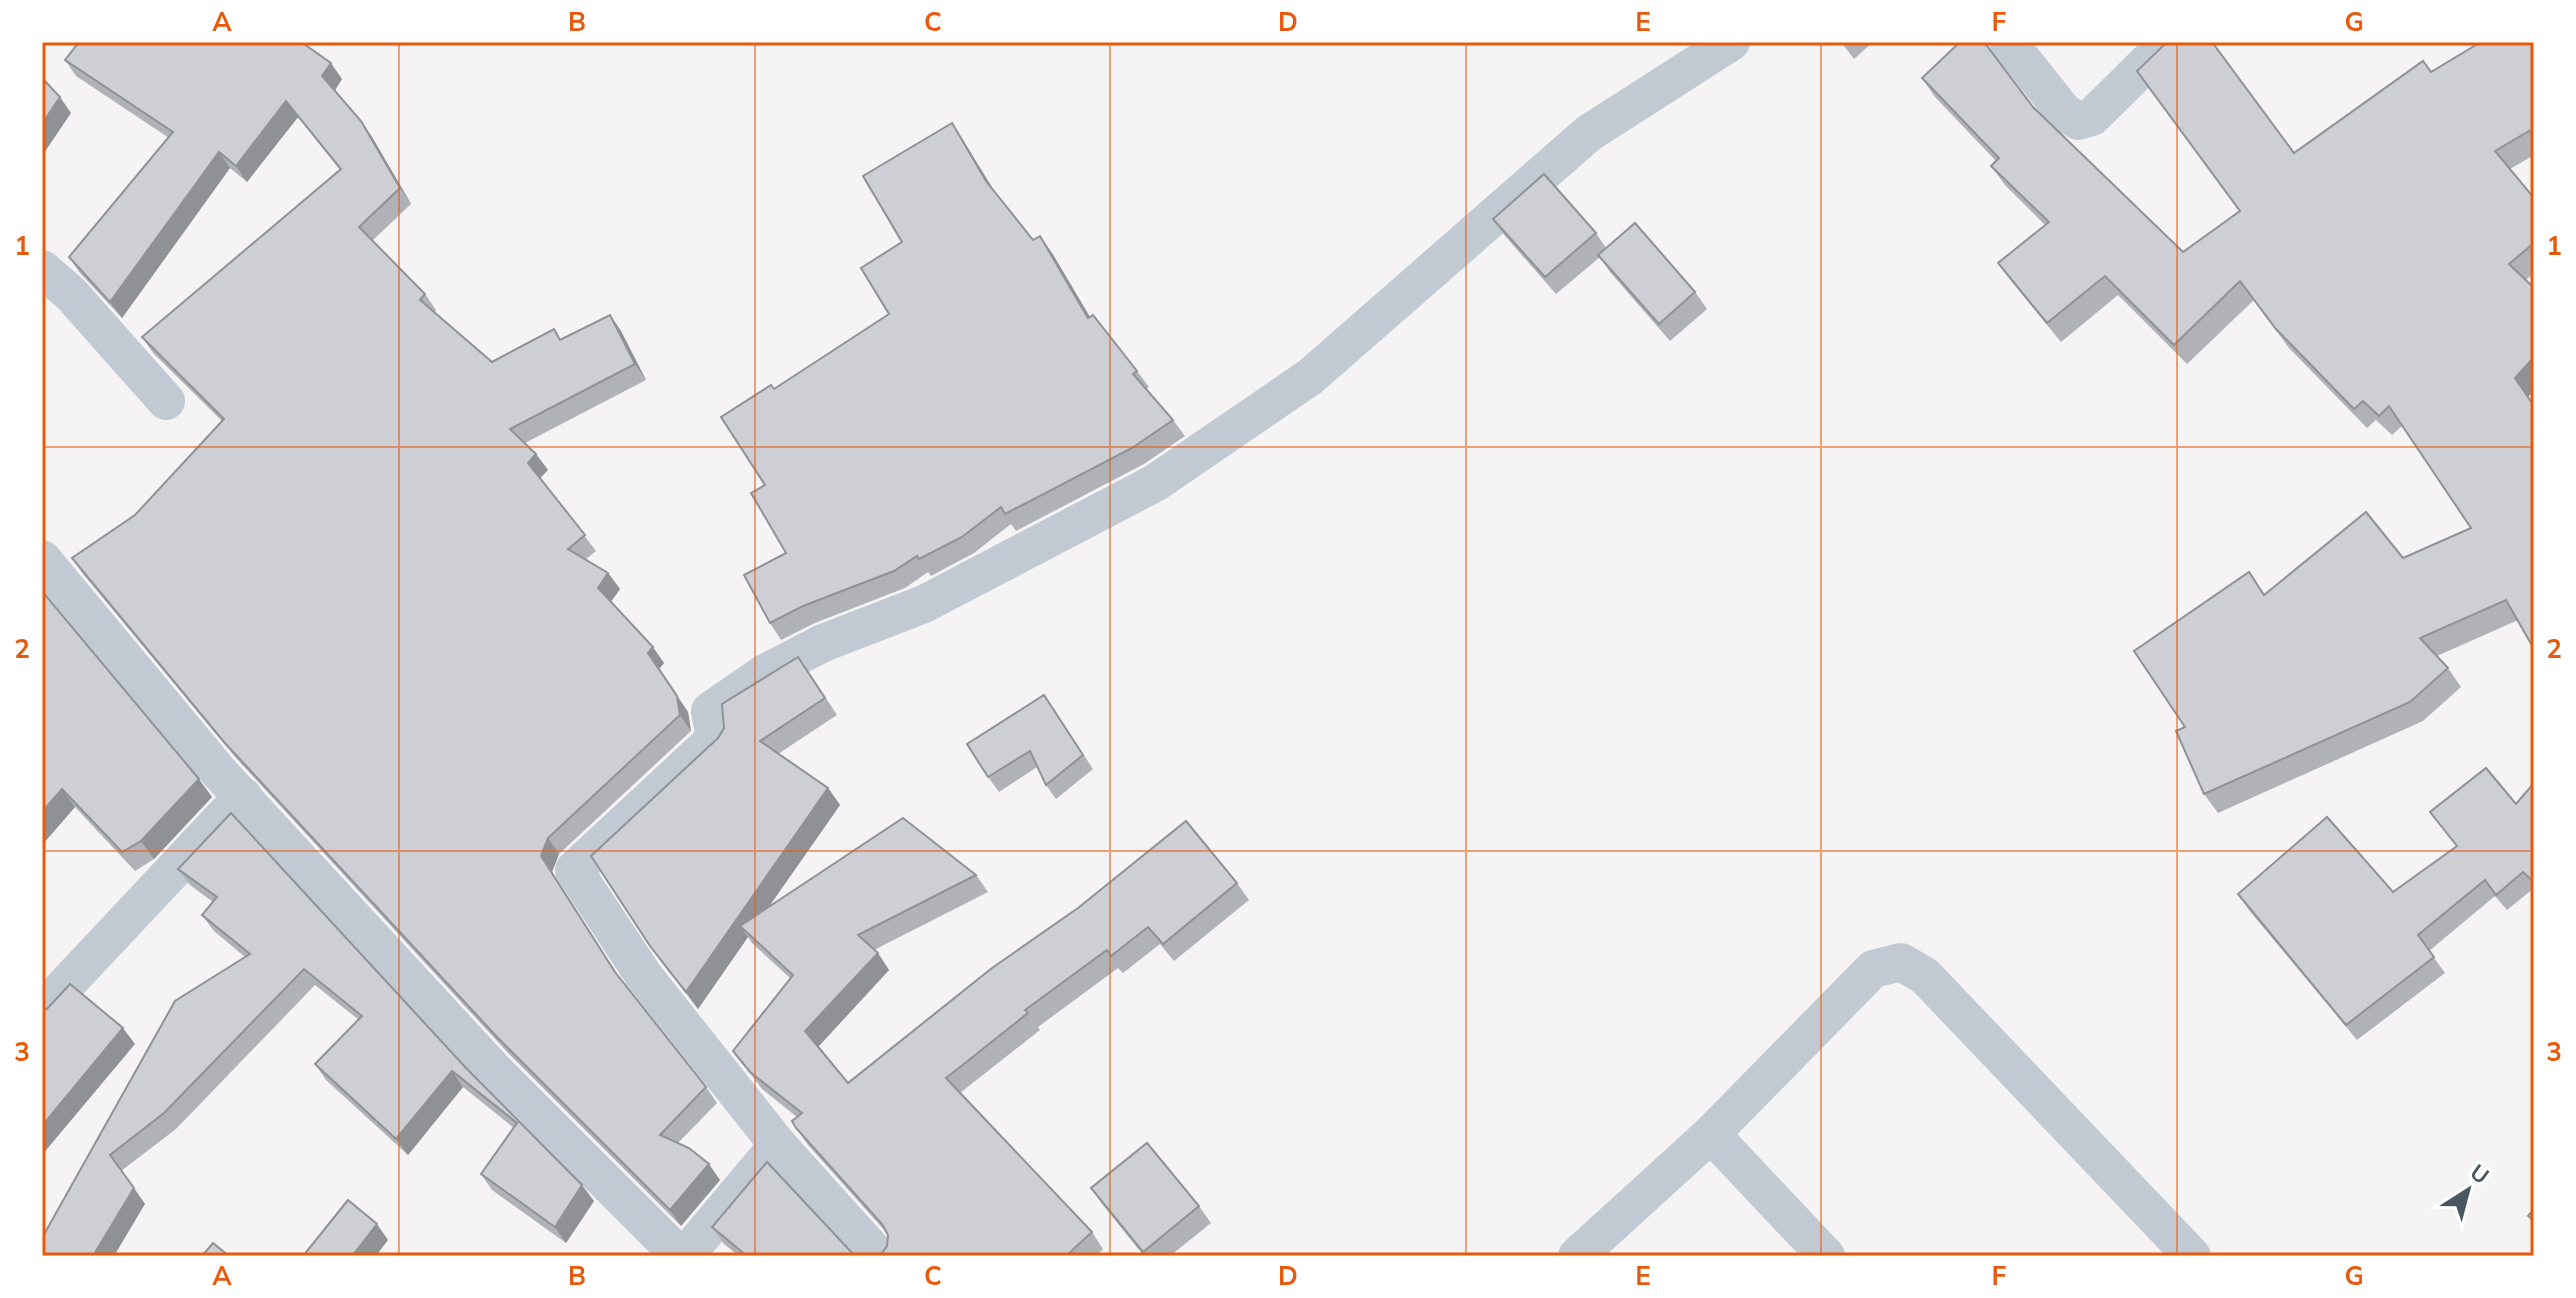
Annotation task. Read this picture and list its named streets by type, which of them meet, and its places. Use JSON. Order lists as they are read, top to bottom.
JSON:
{
  "north": "top right",
  "grid": {
    "columns": [
      "A",
      "B",
      "C",
      "D",
      "E",
      "F",
      "G"
    ],
    "rows": ["1", "2", "3"]
  }
}
